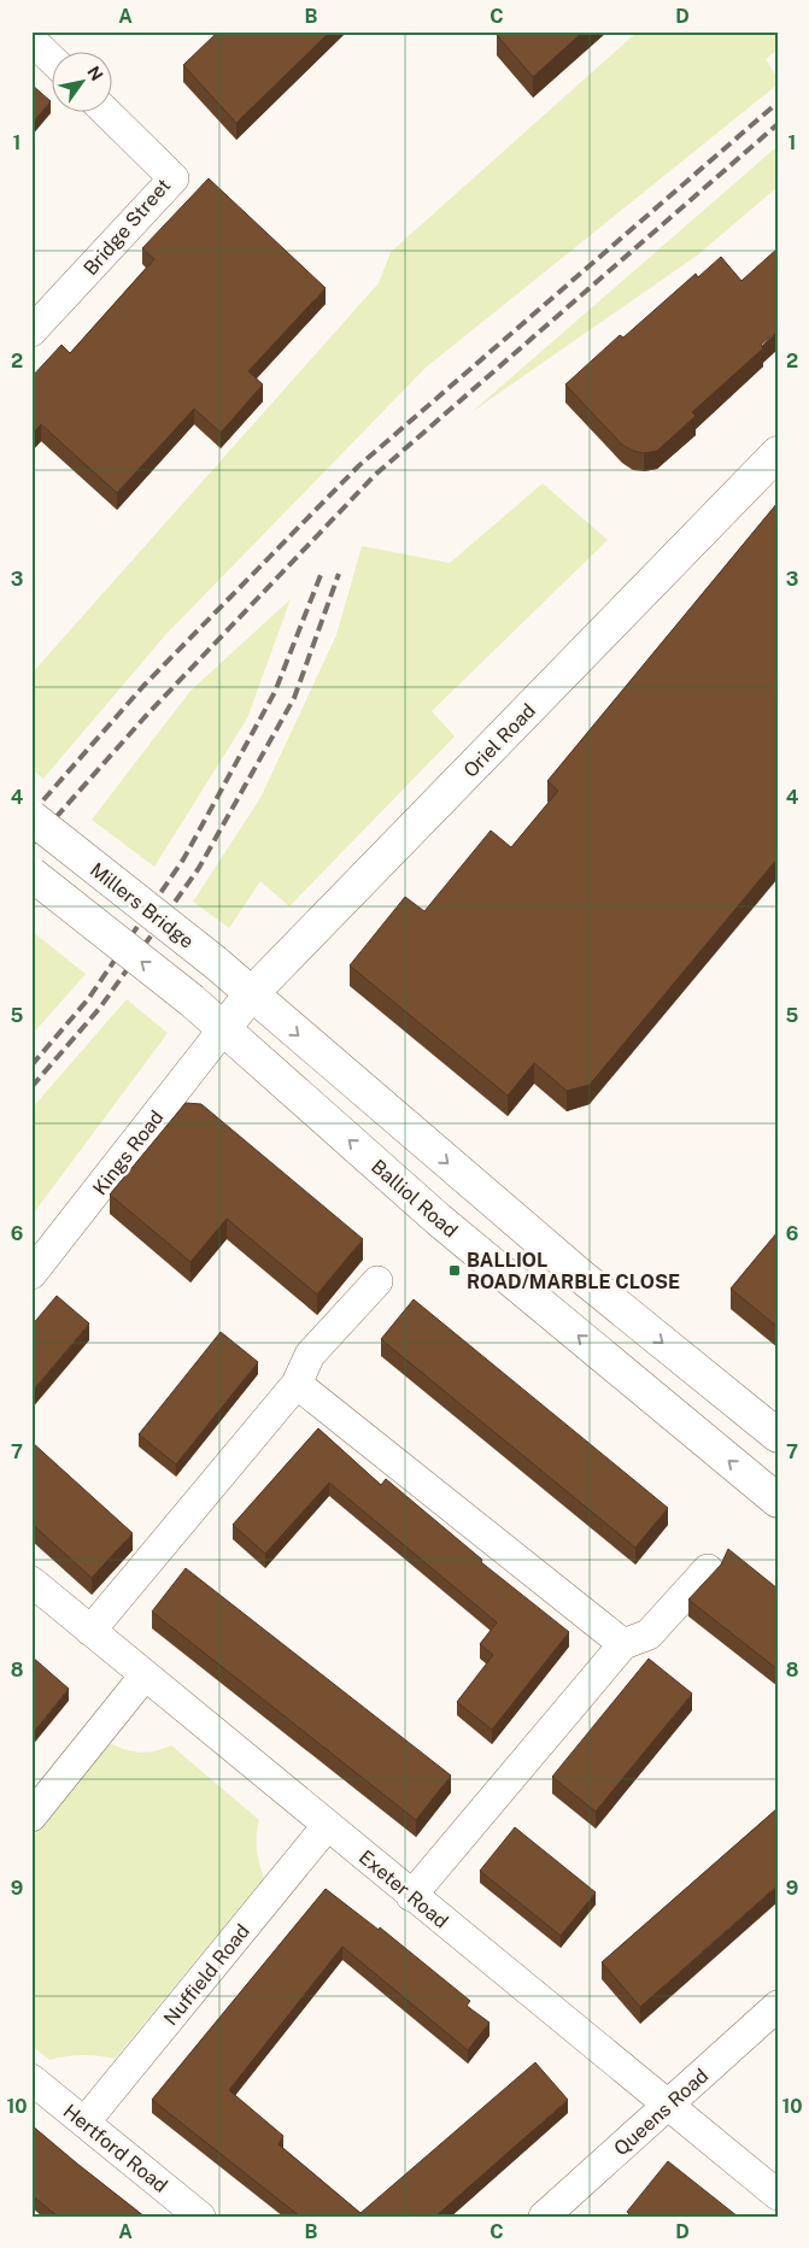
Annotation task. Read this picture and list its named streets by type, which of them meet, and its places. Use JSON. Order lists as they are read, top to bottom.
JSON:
{
  "streets": {
    "main road": ["Oriel Road", "Millers Bridge", "Balliol Road"],
    "street": [
      "Bridge Street",
      "Kings Road",
      "Exeter Road",
      "Nuffield Road",
      "Queens Road",
      "Hertford Road"
    ]
  },
  "crossings": [
    ["Oriel Road", "Millers Bridge"],
    ["Oriel Road", "Kings Road"],
    ["Oriel Road", "Balliol Road"],
    ["Kings Road", "Balliol Road"],
    ["Exeter Road", "Nuffield Road"],
    ["Exeter Road", "Queens Road"],
    ["Nuffield Road", "Hertford Road"]
  ],
  "places": {
    "transit": ["BALLIOL ROAD/MARBLE CLOSE"]
  },
  "north": "top right",
  "grid": {
    "columns": [
      "A",
      "B",
      "C",
      "D"
    ],
    "rows": [
      "1",
      "2",
      "3",
      "4",
      "5",
      "6",
      "7",
      "8",
      "9",
      "10"
    ]
  }
}
